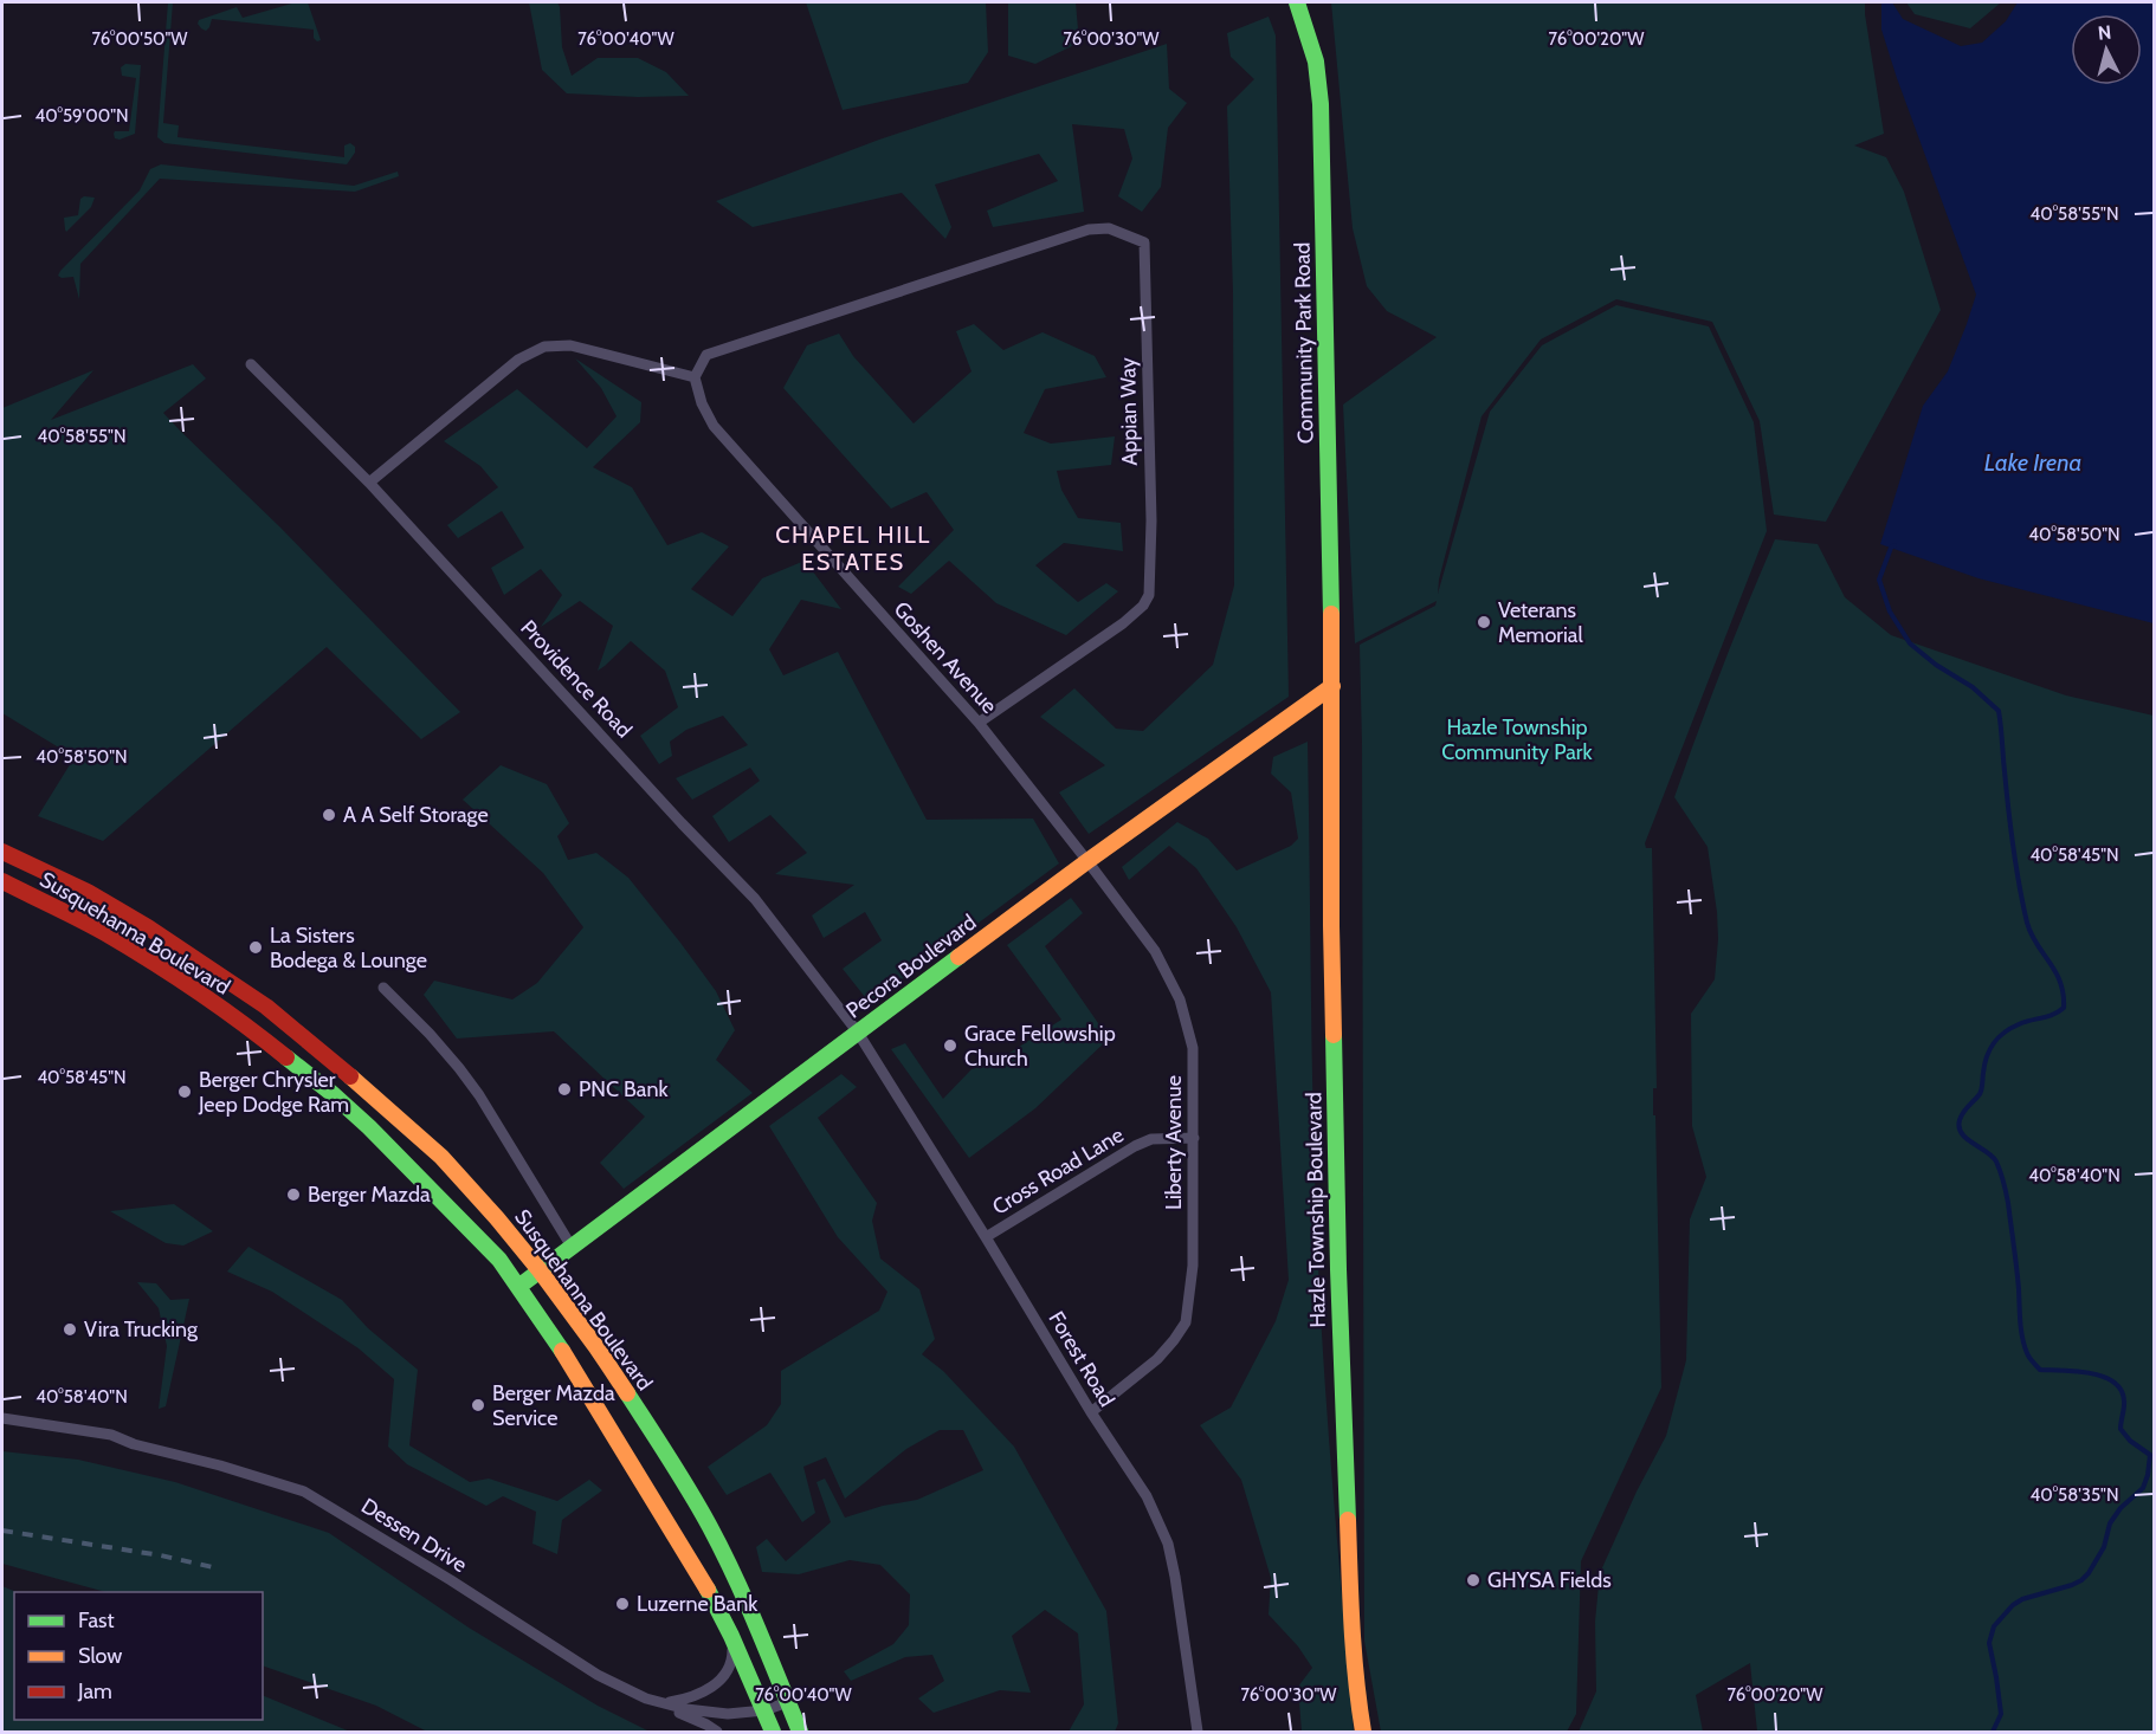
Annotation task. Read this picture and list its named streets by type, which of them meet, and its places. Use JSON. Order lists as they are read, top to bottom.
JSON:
{
  "streets": {
    "main road": [
      "Community Park Road",
      "Susquehanna Boulevard",
      "Pecora Boulevard",
      "Hazle Township Boulevard"
    ],
    "street": [
      "Appian Way",
      "Goshen Avenue",
      "Providence Road",
      "Liberty Avenue",
      "Cross Road Lane",
      "Forest Road",
      "Dessen Drive"
    ]
  },
  "crossings": [
    ["Community Park Road", "Pecora Boulevard"],
    ["Community Park Road", "Hazle Township Boulevard"],
    ["Appian Way", "Goshen Avenue"],
    ["Goshen Avenue", "Pecora Boulevard"],
    ["Goshen Avenue", "Liberty Avenue"],
    ["Providence Road", "Pecora Boulevard"],
    ["Providence Road", "Forest Road"],
    ["Susquehanna Boulevard", "Pecora Boulevard"],
    ["Susquehanna Boulevard", "Dessen Drive"],
    ["Pecora Boulevard", "Liberty Avenue"],
    ["Pecora Boulevard", "Hazle Township Boulevard"],
    ["Pecora Boulevard", "Forest Road"],
    ["Liberty Avenue", "Cross Road Lane"],
    ["Liberty Avenue", "Forest Road"],
    ["Cross Road Lane", "Forest Road"]
  ],
  "districts": ["CHAPEL HILL ESTATES"],
  "water": ["Lake Irena"],
  "parks": ["Hazle Township Community Park"],
  "places": [
    "Veterans Memorial",
    "A A Self Storage",
    "La Sisters Bodega & Lounge",
    "Grace Fellowship Church",
    "PNC Bank",
    "Berger Chrysler Jeep Dodge Ram",
    "Berger Mazda",
    "Vira Trucking",
    "Berger Mazda Service",
    "GHYSA Fields",
    "Luzerne Bank"
  ],
  "legend": ["Fast", "Slow", "Jam"],
  "north": "top",
  "coordinates": [
    "76°00'50\"W",
    "76°00'40\"W",
    "76°00'30\"W",
    "76°00'20\"W",
    "40°59'00\"N",
    "40°58'55\"N",
    "40°58'50\"N",
    "40°58'45\"N",
    "40°58'40\"N",
    "40°58'35\"N"
  ]
}
